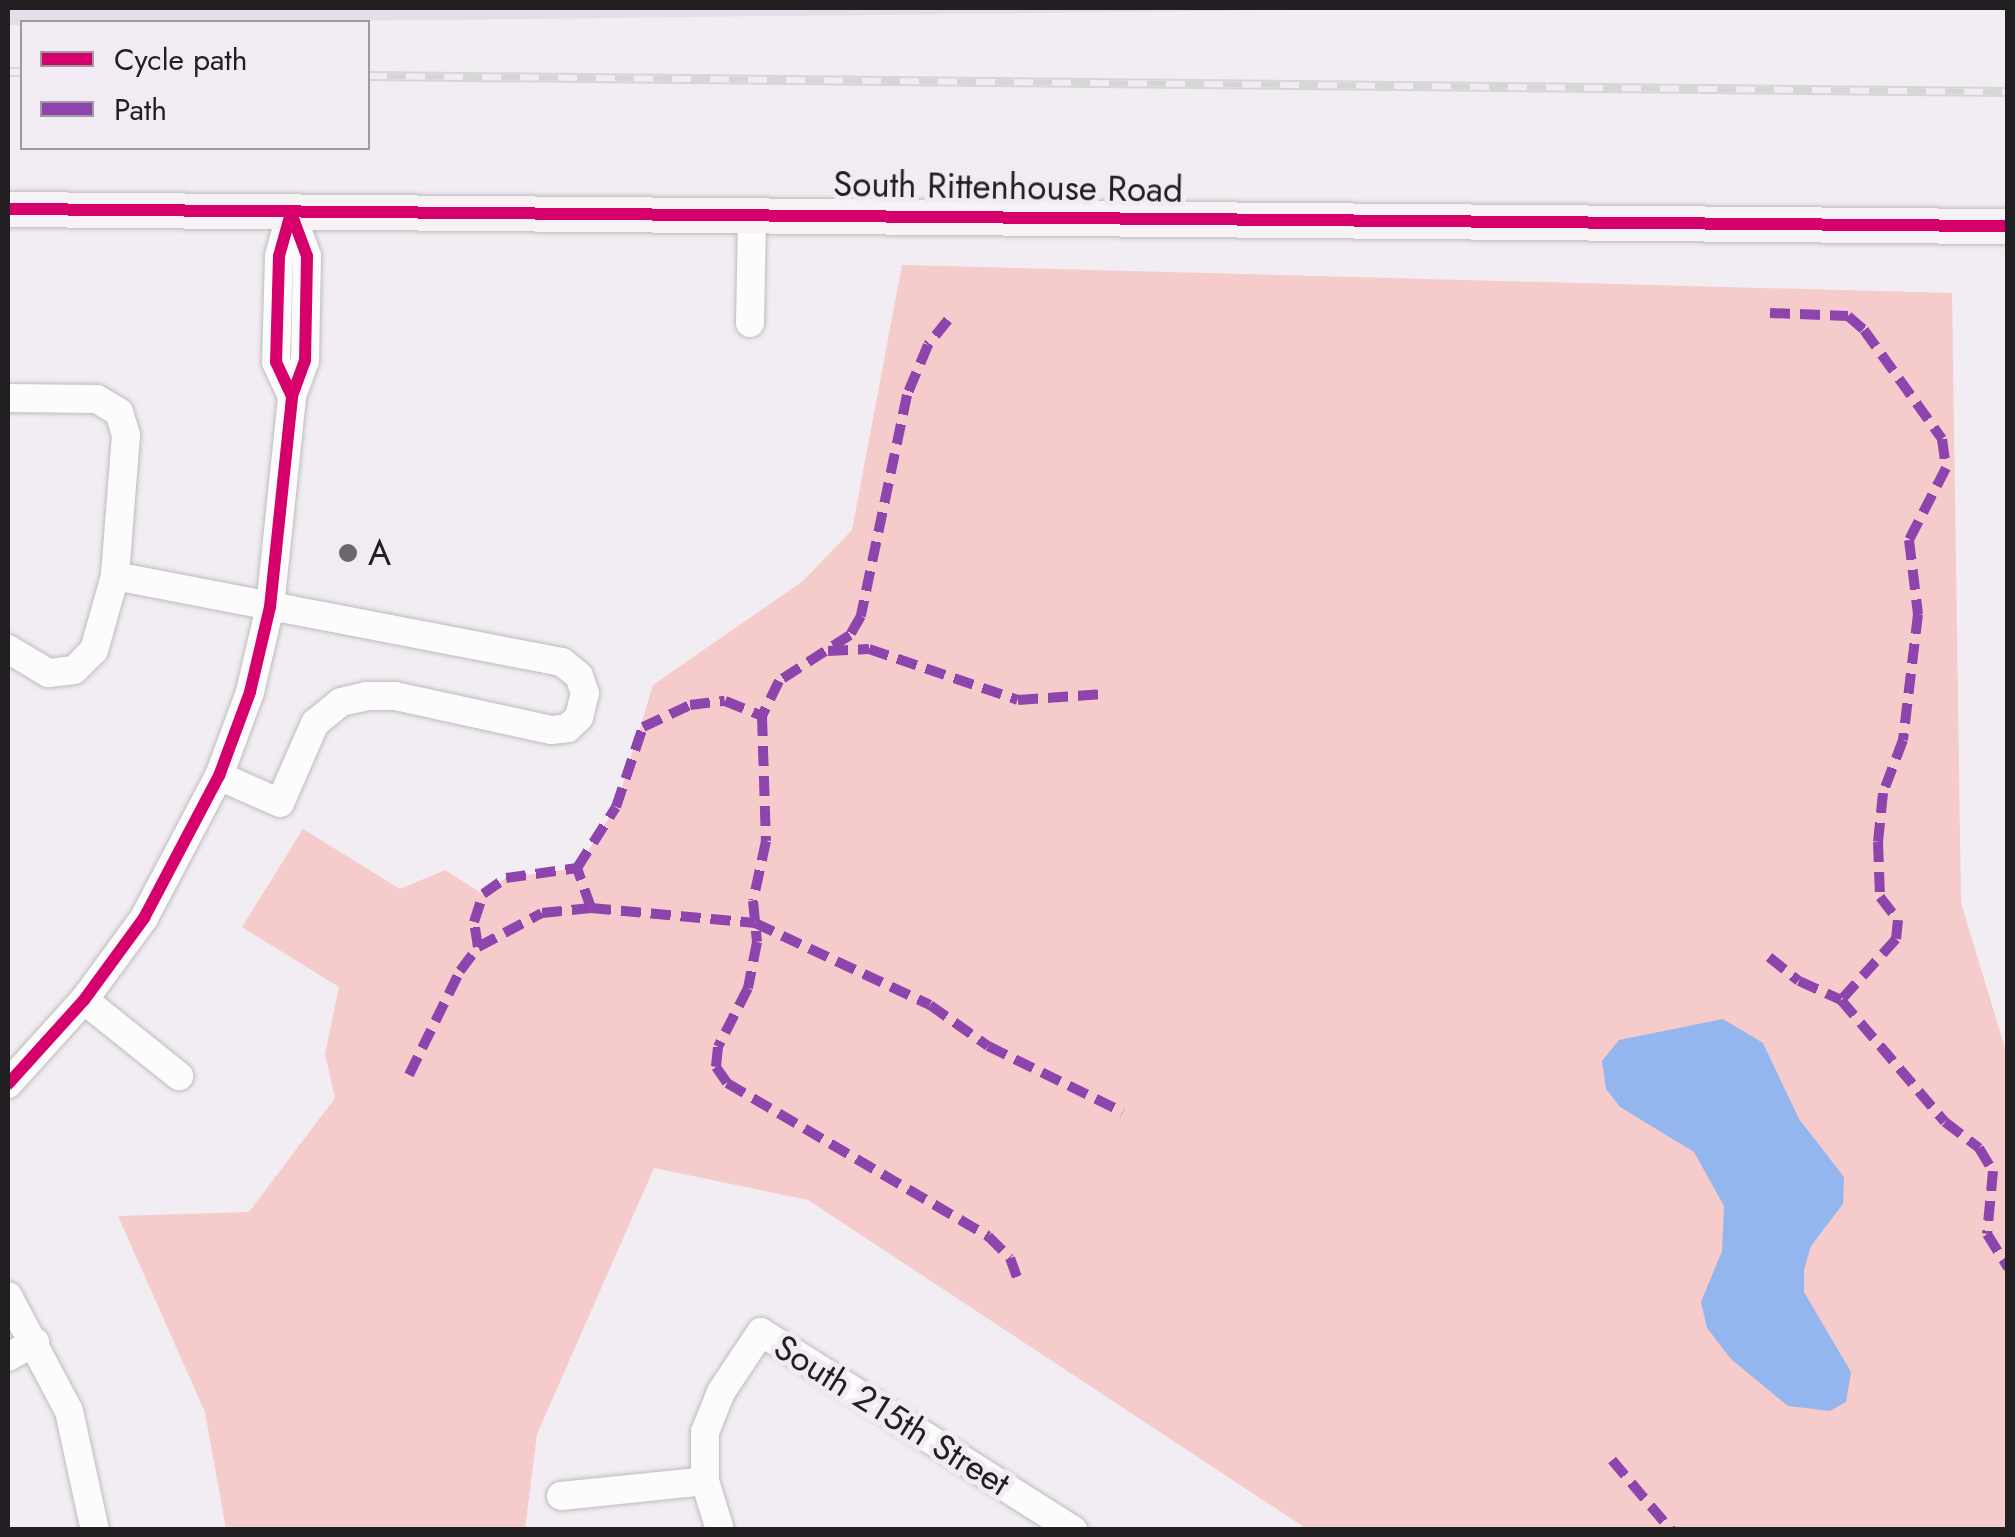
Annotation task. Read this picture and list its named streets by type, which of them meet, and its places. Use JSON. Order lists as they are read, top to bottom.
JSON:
{
  "streets": {
    "main road": ["South Rittenhouse Road"],
    "street": ["South 215th Street"]
  },
  "places": ["A"],
  "legend": ["Cycle path", "Path"]
}
